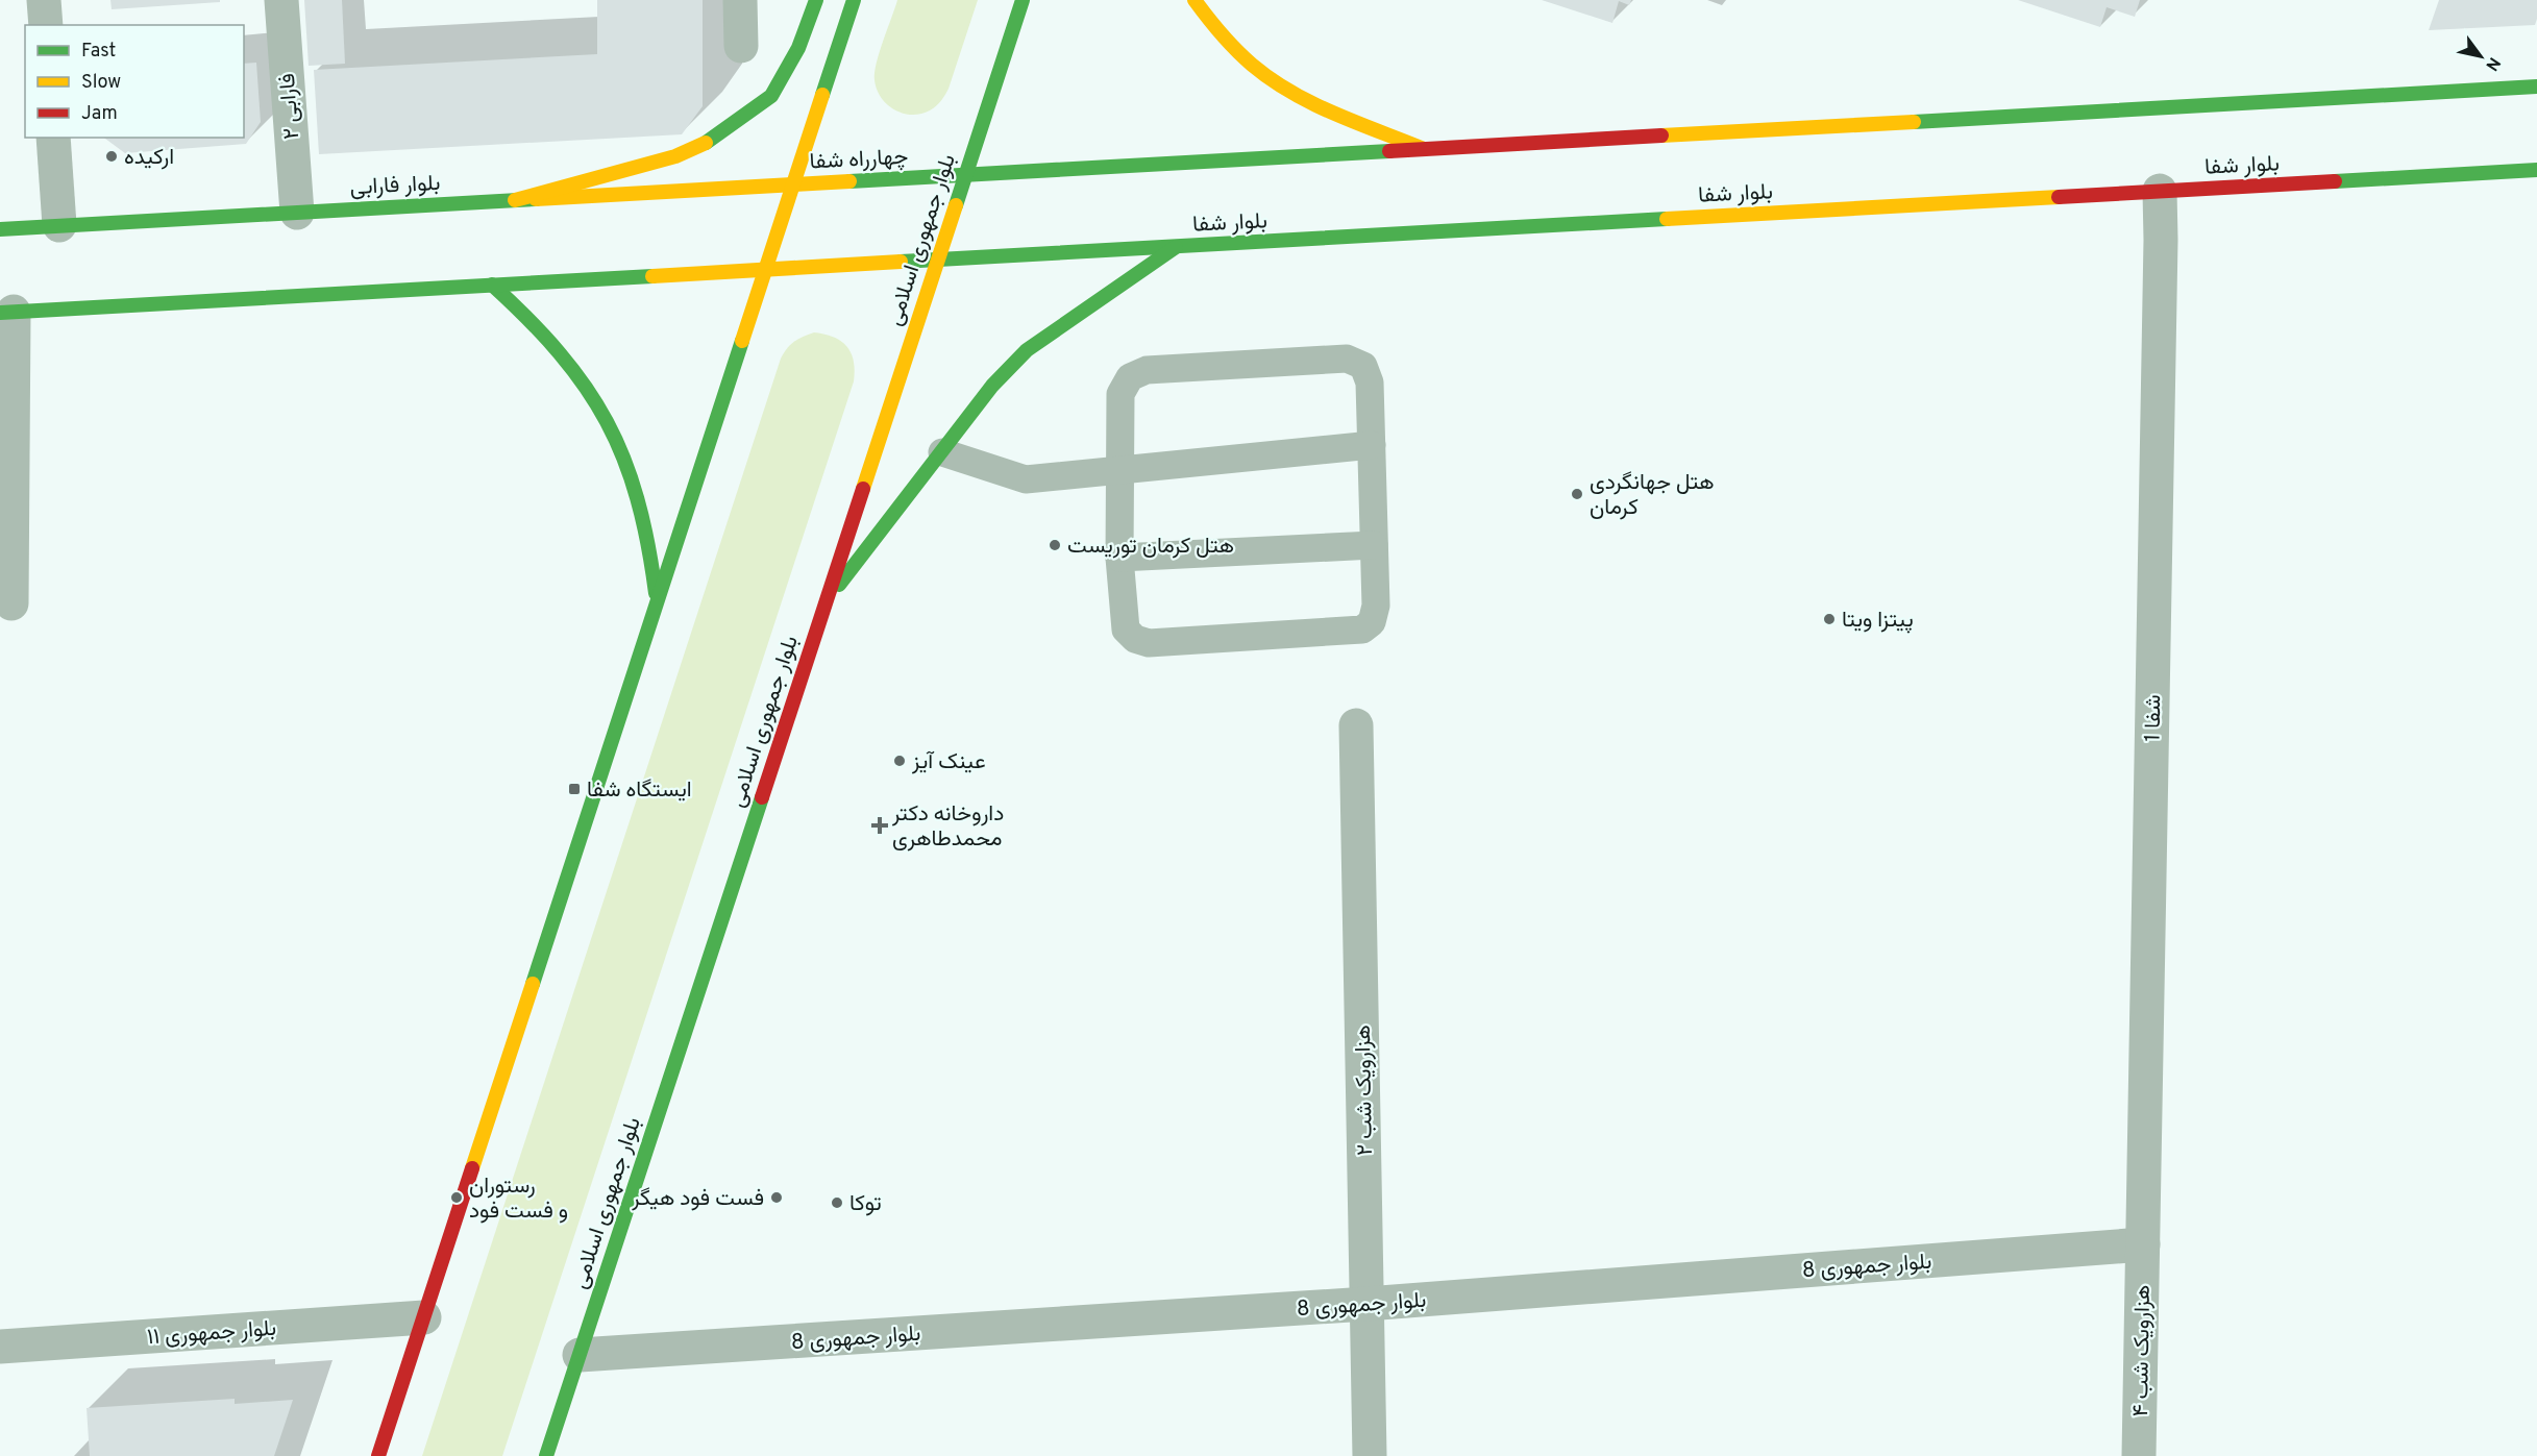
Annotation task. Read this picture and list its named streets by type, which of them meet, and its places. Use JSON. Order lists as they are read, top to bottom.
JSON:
{
  "streets": {
    "street": [
      "فارابی ۲",
      "چهارراه شفا",
      "بلوار شفا",
      "بلوار فارابی",
      "بلوار جمهوری اسلامی",
      "شفا 1",
      "هزارویک شب ۲",
      "بلوار جمهوری 8",
      "بلوار جمهوری ۱۱",
      "هزارویک شب ۴"
    ]
  },
  "crossings": [
    ["فارابی ۲", "بلوار فارابی"],
    ["چهارراه شفا", "بلوار فارابی"],
    ["چهارراه شفا", "بلوار جمهوری اسلامی"],
    ["بلوار شفا", "بلوار جمهوری اسلامی"],
    ["بلوار شفا", "شفا 1"],
    ["بلوار جمهوری اسلامی", "بلوار جمهوری 8"],
    ["شفا 1", "بلوار جمهوری 8"],
    ["شفا 1", "هزارویک شب ۴"],
    ["هزارویک شب ۲", "بلوار جمهوری 8"],
    ["بلوار جمهوری 8", "هزارویک شب ۴"]
  ],
  "places": {
    "other": [
      "ارکیده",
      "هتل جهانگردی کرمان",
      "هتل کرمان توریست",
      "پیتزا ویتا",
      "عینک آیز",
      "رستوران و فست فود",
      "فست فود هیگر",
      "توکا"
    ],
    "transit": ["ایستگاه شفا"],
    "health": ["داروخانه دکتر محمدطاهری"]
  },
  "legend": ["Fast", "Slow", "Jam"],
  "north": "bottom right"
}
